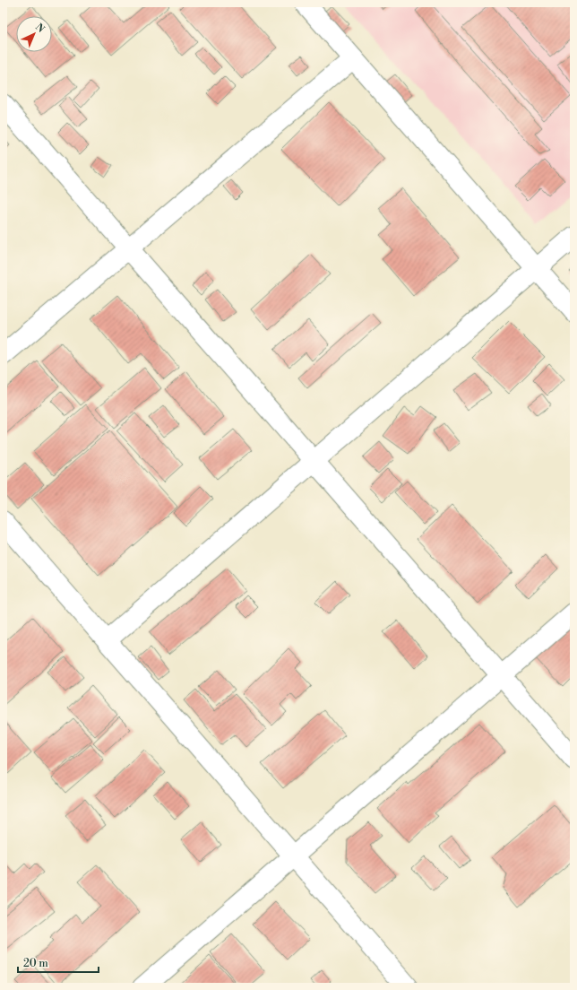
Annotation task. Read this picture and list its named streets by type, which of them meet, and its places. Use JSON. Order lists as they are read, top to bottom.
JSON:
{
  "scale_bar": "20 m",
  "north": "top right"
}
